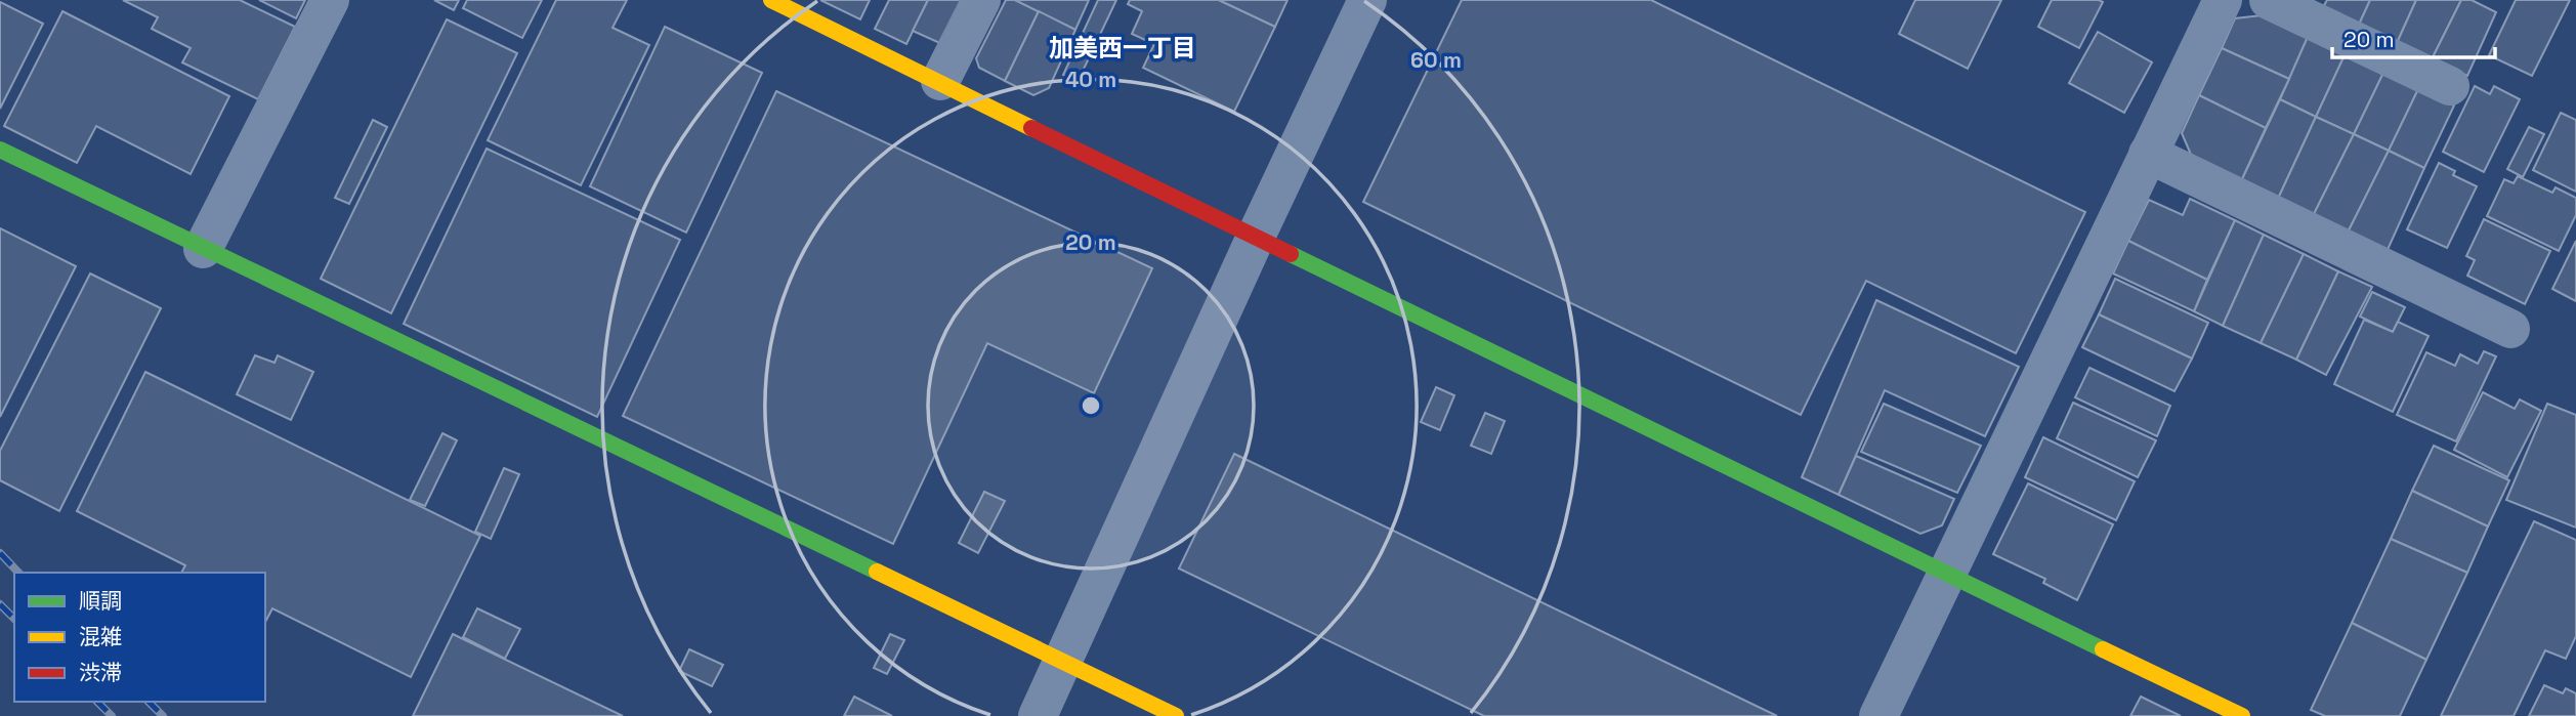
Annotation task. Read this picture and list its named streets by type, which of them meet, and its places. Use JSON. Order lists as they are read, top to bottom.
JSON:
{
  "districts": ["加美西一丁目"],
  "legend": ["順調", "混雑", "渋滞"],
  "scale_bar": "20 m",
  "rings": ["60 m", "40 m", "20 m"]
}
